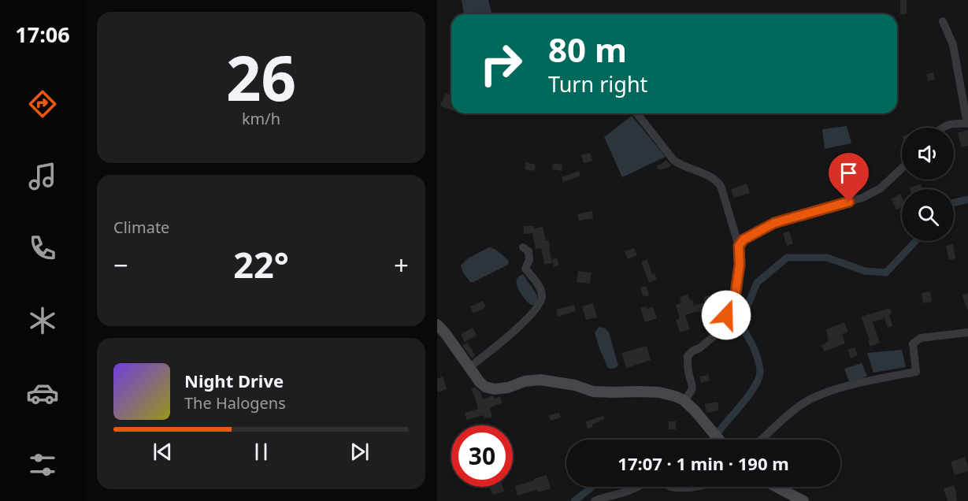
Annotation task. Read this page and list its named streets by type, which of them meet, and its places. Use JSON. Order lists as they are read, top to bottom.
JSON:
{
  "page": {
    "tabs": "17:06",
    "tile": [
      ["26", "km/h"],
      "Climate"
    ],
    "turn": ["80 m", "Turn right"],
    "heat": ["−", "22°", "+"],
    "song": ["Night Drive", "The Halogens"],
    "limit": "30",
    "trip": "17:07 · 1 min · 190 m"
  }
}
